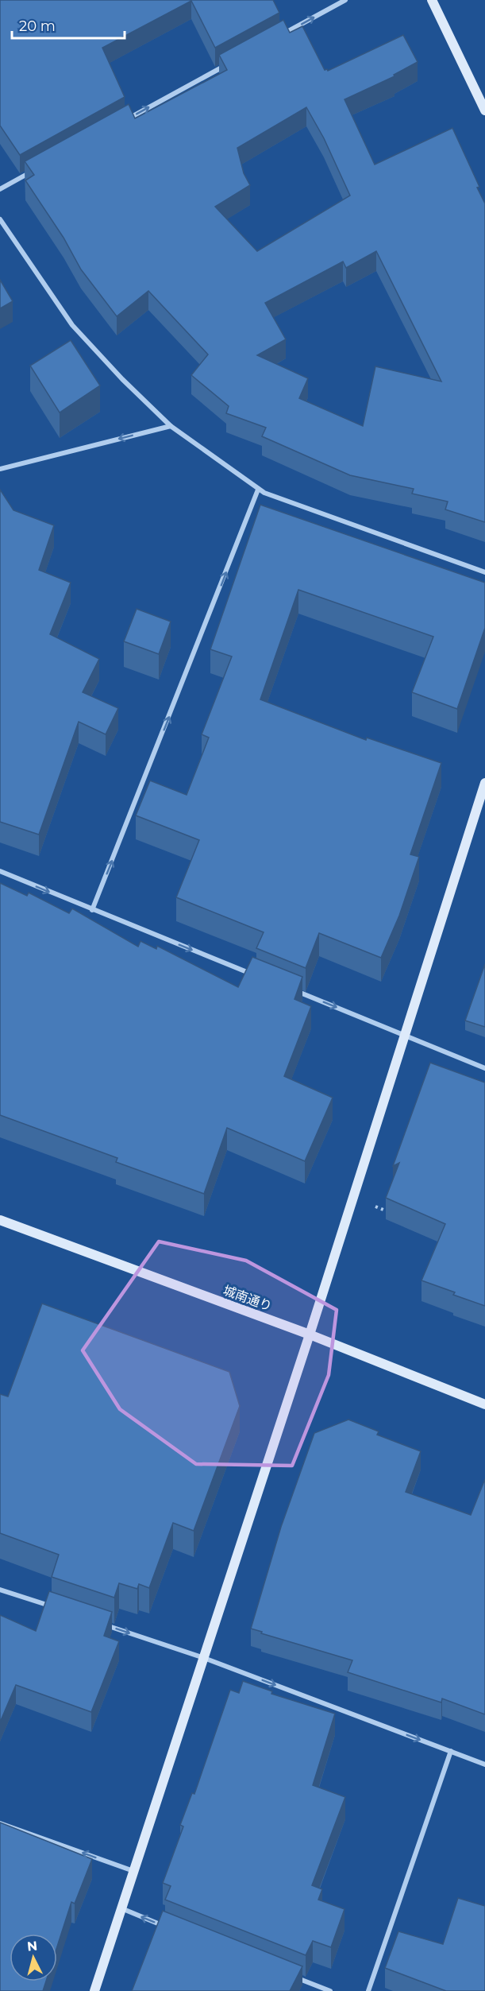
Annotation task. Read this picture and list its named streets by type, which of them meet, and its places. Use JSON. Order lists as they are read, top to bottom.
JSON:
{
  "streets": {
    "street": ["城南通り"]
  },
  "scale_bar": "20 m",
  "north": "top"
}
